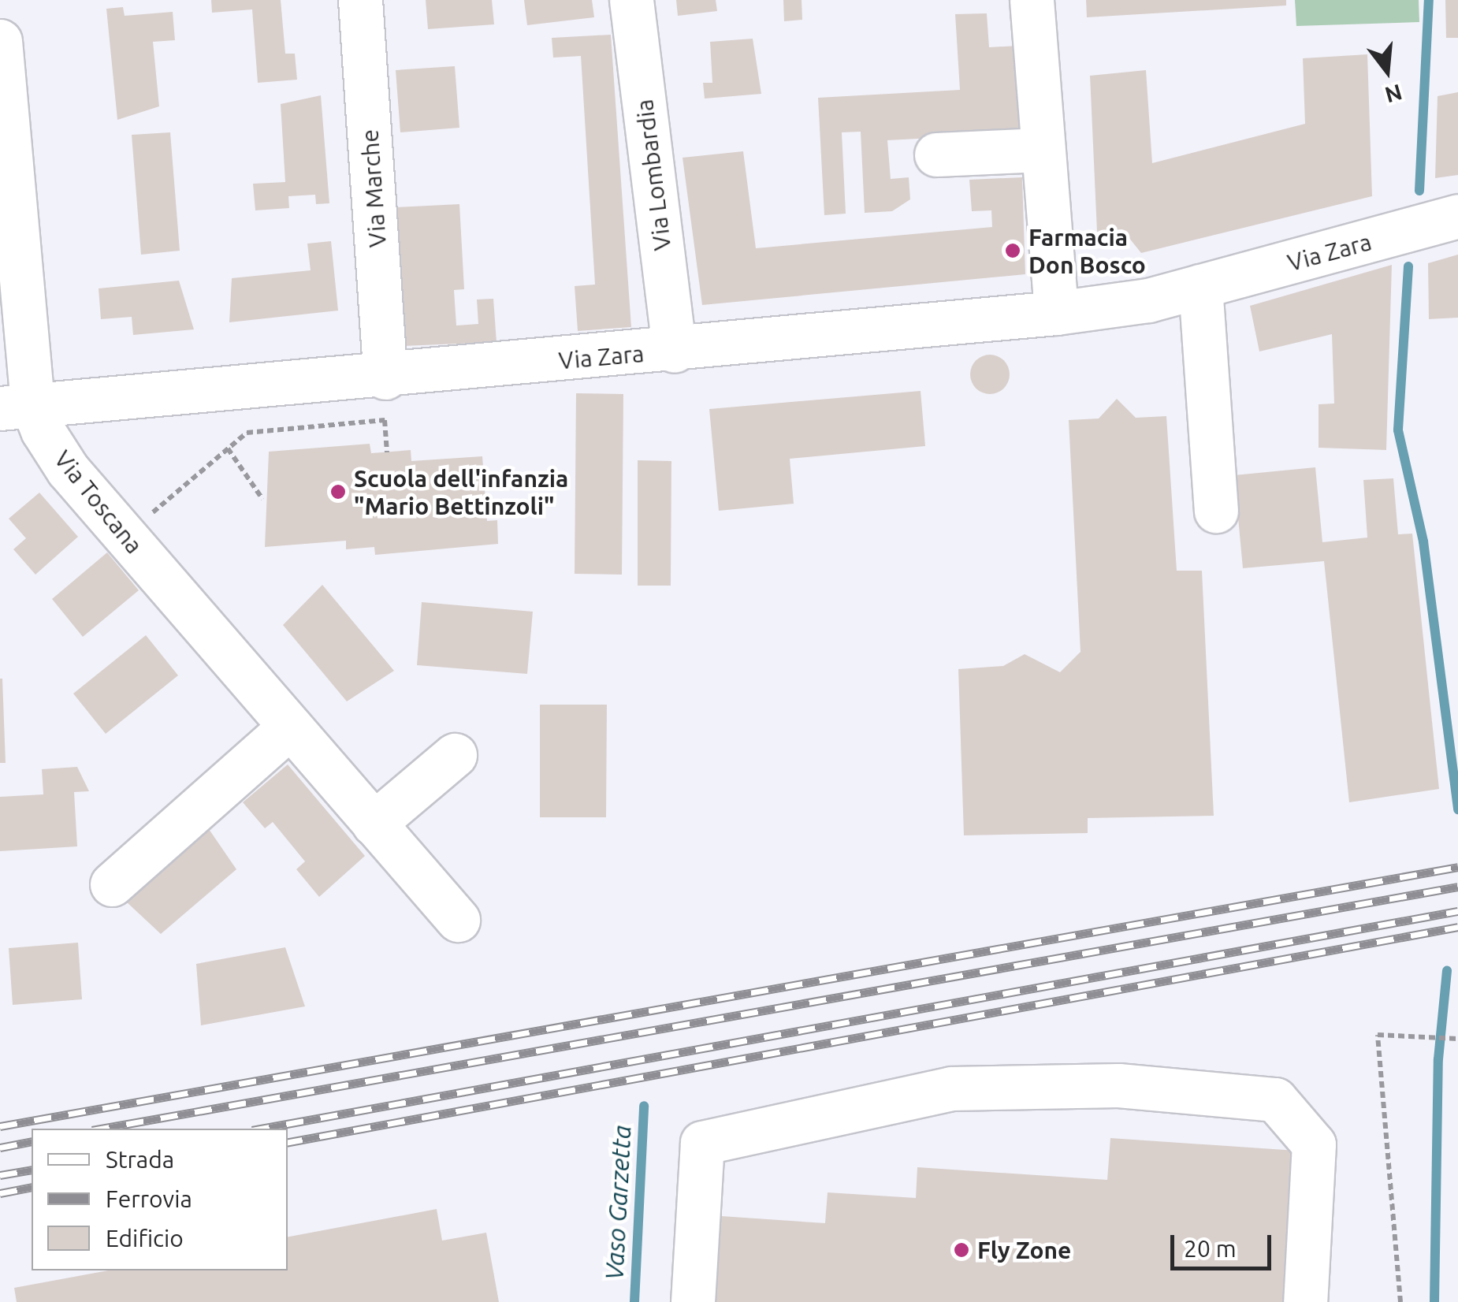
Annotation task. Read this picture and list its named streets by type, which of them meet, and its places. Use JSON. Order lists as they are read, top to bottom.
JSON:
{
  "streets": {
    "street": [
      "Via Lombardia",
      "Via Marche",
      "Via Zara",
      "Via Toscana"
    ]
  },
  "crossings": [
    ["Via Lombardia", "Via Zara"],
    ["Via Marche", "Via Zara"],
    ["Via Zara", "Via Toscana"]
  ],
  "water": ["Vaso Garzetta"],
  "places": ["Farmacia Don Bosco", "Scuola dell'infanzia \"Mario Bettinzoli\"", "Fly Zone"],
  "legend": ["Strada", "Ferrovia", "Edificio"],
  "scale_bar": "20 m",
  "north": "bottom"
}
